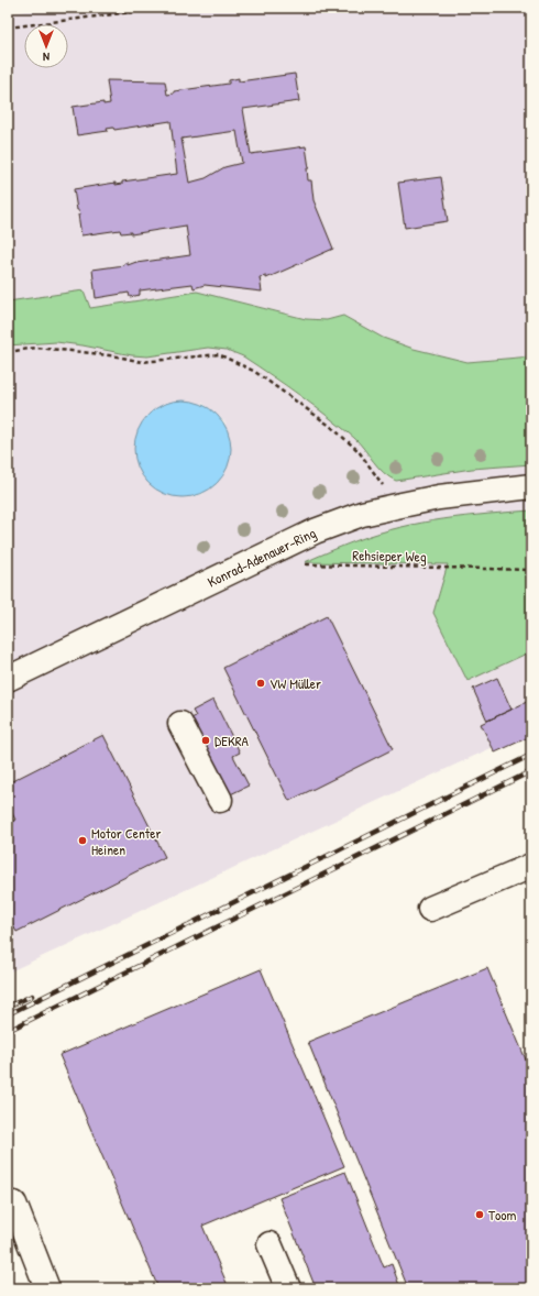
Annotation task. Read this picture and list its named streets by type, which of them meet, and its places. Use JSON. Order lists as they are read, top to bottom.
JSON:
{
  "streets": {
    "street": ["Konrad-Adenauer-Ring"],
    "path": ["Rehsieper Weg"]
  },
  "places": [
    "VW Müller",
    "DEKRA",
    "Motor Center Heinen",
    "Toom"
  ],
  "north": "bottom"
}
